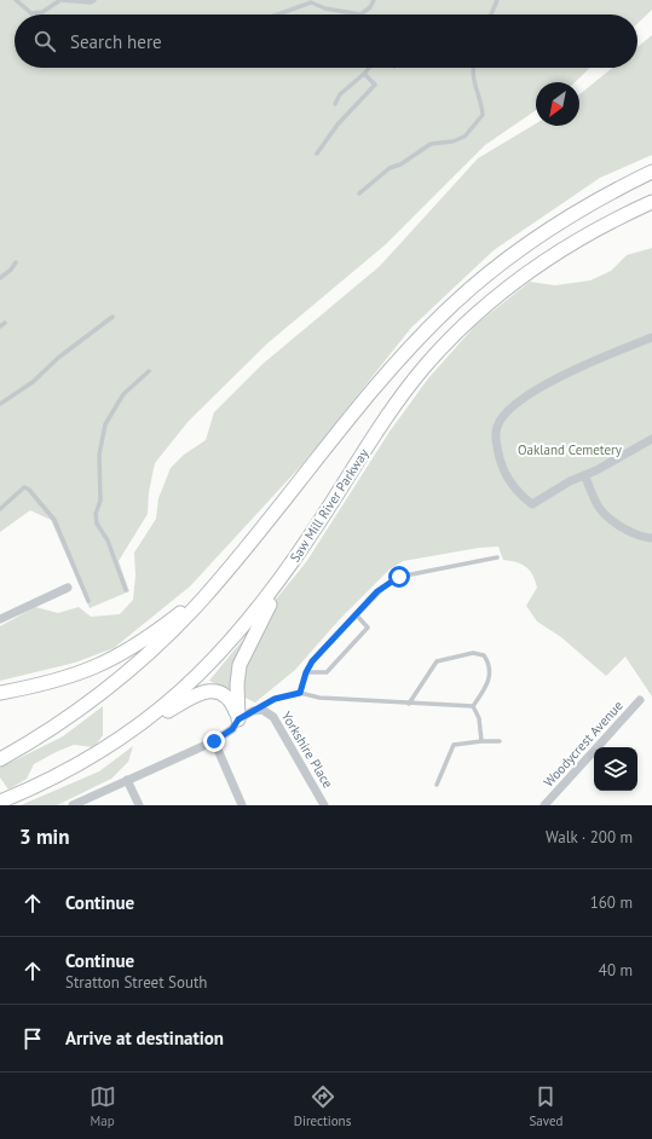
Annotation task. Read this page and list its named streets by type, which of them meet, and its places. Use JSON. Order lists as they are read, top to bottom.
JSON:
{
  "streets": {
    "highway": ["Saw Mill River Parkway"],
    "street": ["Woodycrest Avenue", "Yorkshire Place"]
  },
  "parks": ["Oakland Cemetery"],
  "north": "bottom left",
  "page": {
    "search": "Search here",
    "heading": ["3 min", "Walk · 200 m"],
    "list": [
      ["Continue", "160 m"],
      ["Continue", "Stratton Street South", "40 m"],
      "Arrive at destination"
    ],
    "nav": ["Map", "Directions", "Saved"]
  }
}
